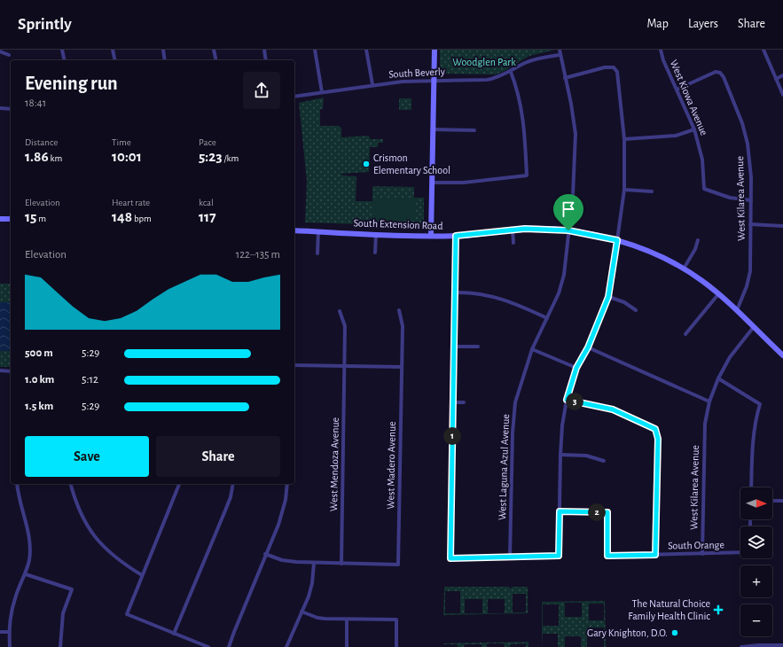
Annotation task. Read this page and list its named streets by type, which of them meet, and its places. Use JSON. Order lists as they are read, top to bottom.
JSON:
{
  "streets": {
    "street": [
      "South Beverly",
      "West Kiowa Avenue",
      "West Kilarea Avenue",
      "South Extension Road",
      "West Mendoza Avenue",
      "West Madero Avenue",
      "West Laguna Azul Avenue",
      "South Orange"
    ]
  },
  "crossings": [
    ["South Beverly", "West Laguna Azul Avenue"],
    ["West Kiowa Avenue", "West Kilarea Avenue"],
    ["West Kilarea Avenue", "South Extension Road"],
    ["West Kilarea Avenue", "South Orange"],
    ["South Extension Road", "West Laguna Azul Avenue"],
    ["West Mendoza Avenue", "West Madero Avenue"]
  ],
  "parks": ["Woodglen Park"],
  "places": {
    "other": ["Crismon Elementary School", "Gary Knighton, D.O."],
    "health": ["The Natural Choice Family Health Clinic"]
  },
  "north": "right",
  "page": {
    "header": "Sprintly",
    "nav": ["Map", "Layers", "Share"],
    "heading": ["Evening run", "18:41"],
    "stats": [
      ["Distance", "1.86 km"],
      ["Time", "10:01"],
      ["Pace", "5:23 /km"],
      ["Elevation", "15 m"],
      ["Heart rate", "148 bpm"],
      ["kcal", "117"]
    ],
    "chart": ["Elevation", "122–135 m"],
    "list": [
      {
        "name": "500 m",
        "note": "5:29"
      },
      {
        "name": "1.0 km",
        "note": "5:12"
      },
      {
        "name": "1.5 km",
        "note": "5:29"
      }
    ],
    "pins": ["3", "1", "2"],
    "buttons": ["Save", "Share"],
    "map_buttons": ["+", "−"]
  }
}
